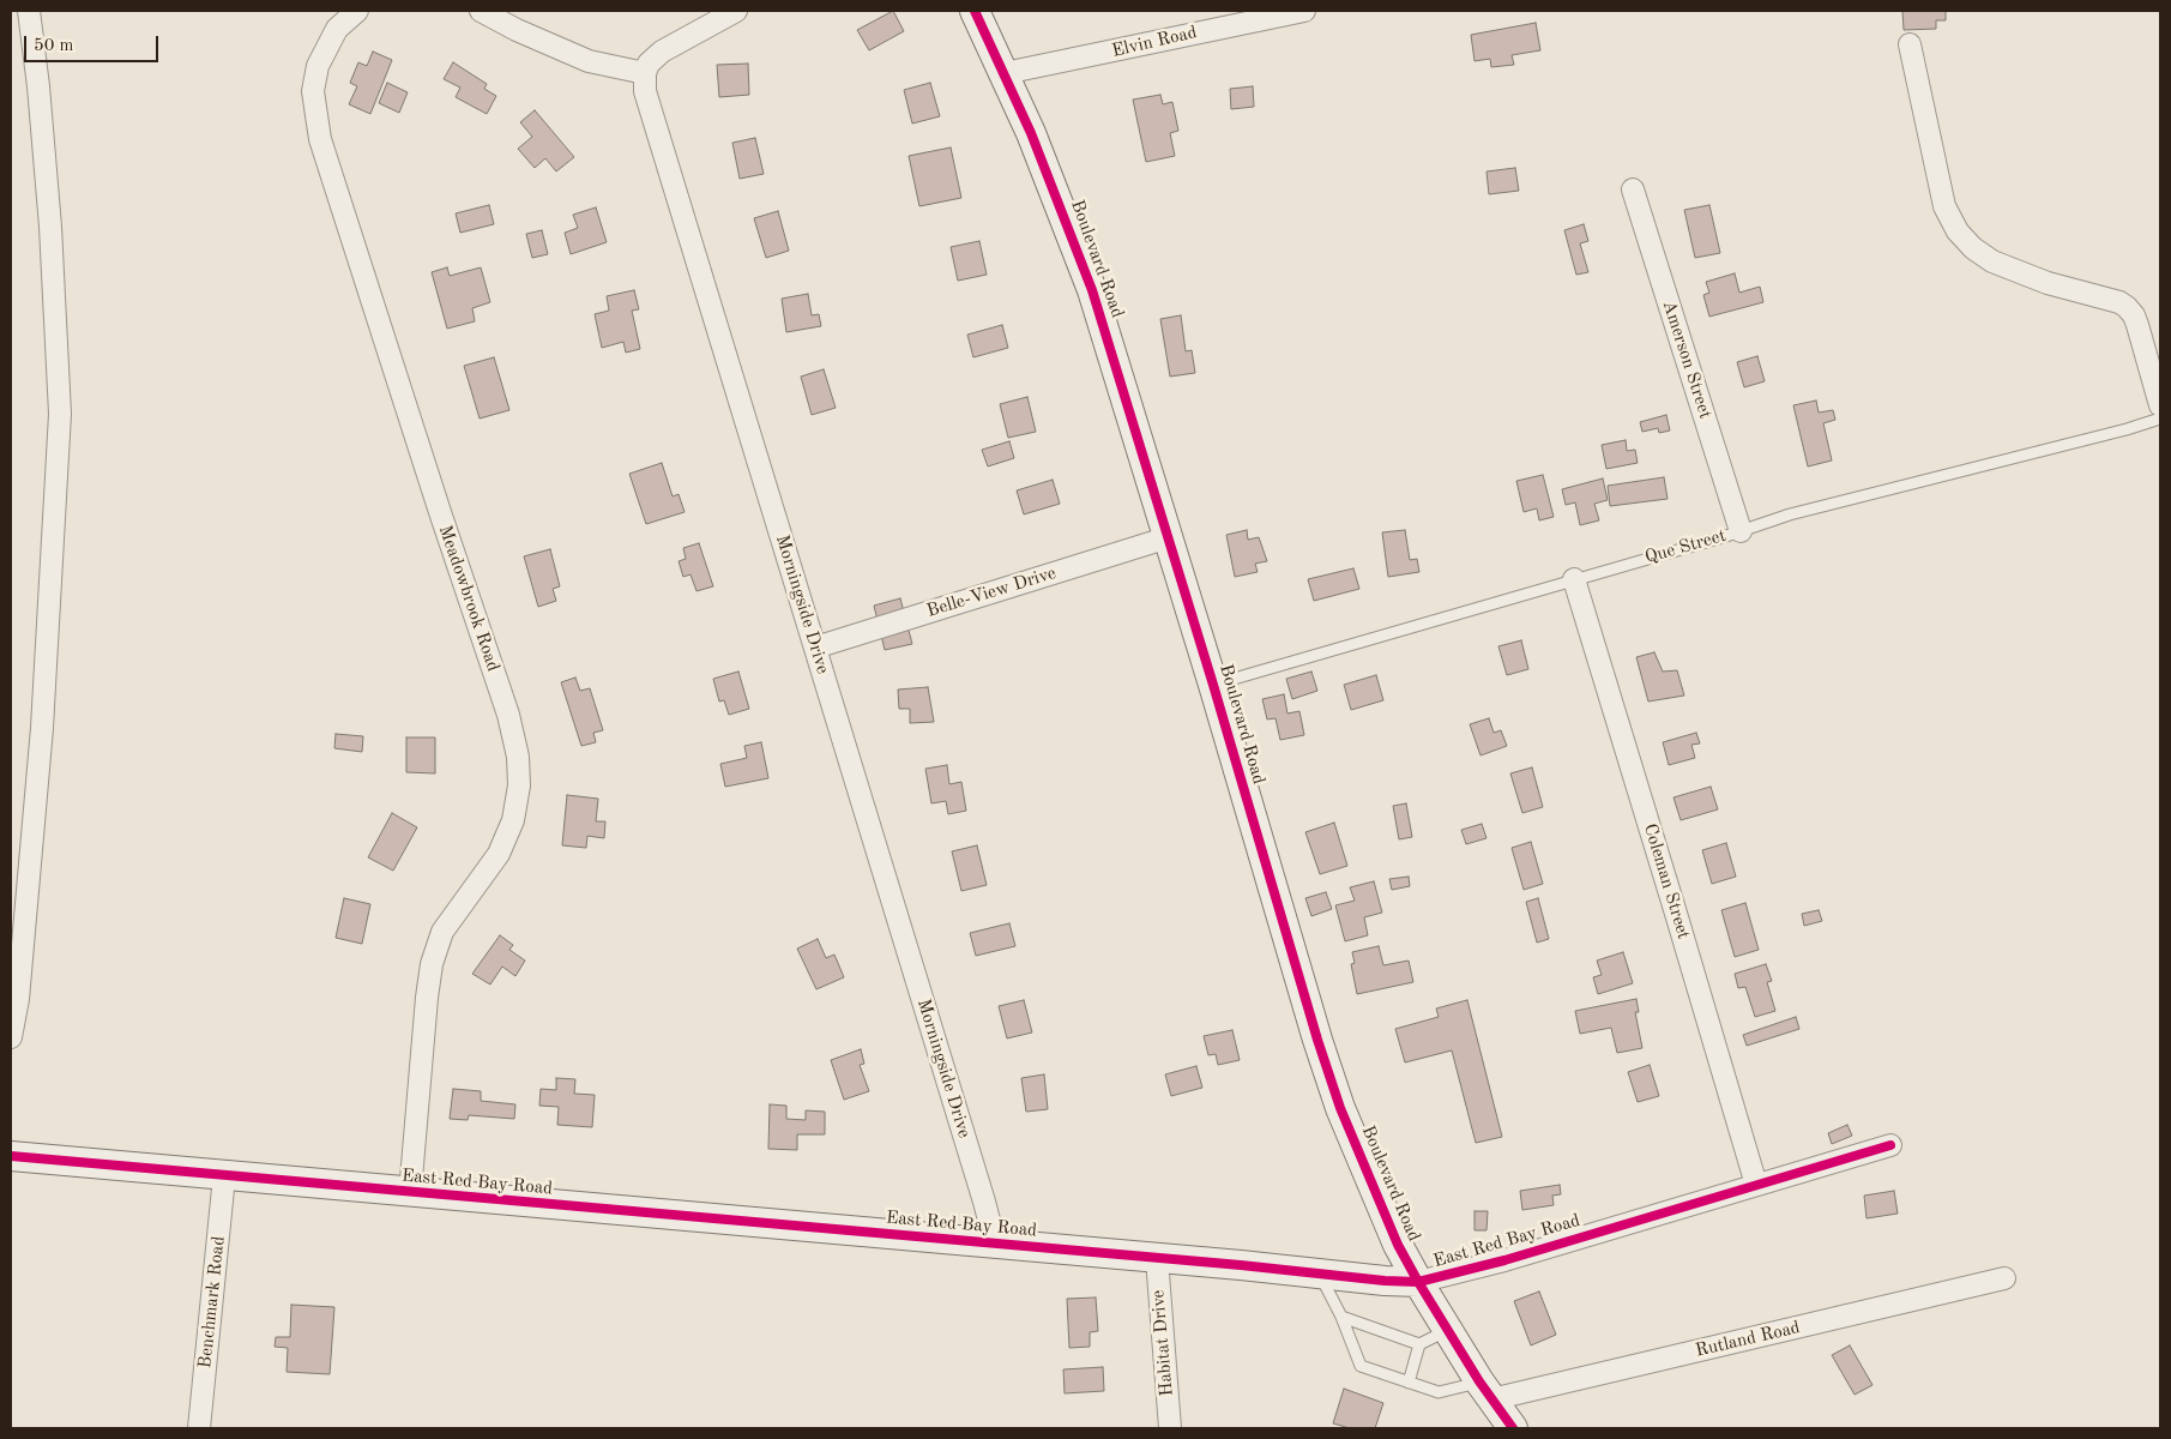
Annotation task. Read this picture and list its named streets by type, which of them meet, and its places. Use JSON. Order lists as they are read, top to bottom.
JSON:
{
  "streets": {
    "street": [
      "Elvin Road",
      "Boulevard Road",
      "Amerson Street",
      "Belle-View Drive",
      "Meadowbrook Road",
      "Morningside Drive",
      "Coleman Street",
      "East Red Bay Road",
      "Benchmark Road",
      "Rutland Road",
      "Habitat Drive"
    ],
    "lane": ["Que Street"]
  },
  "crossings": [
    ["Elvin Road", "Boulevard Road"],
    ["Boulevard Road", "Que Street"],
    ["Boulevard Road", "Belle-View Drive"],
    ["Boulevard Road", "East Red Bay Road"],
    ["Boulevard Road", "Rutland Road"],
    ["Amerson Street", "Que Street"],
    ["Que Street", "Coleman Street"],
    ["Belle-View Drive", "Morningside Drive"],
    ["Meadowbrook Road", "East Red Bay Road"],
    ["Morningside Drive", "East Red Bay Road"],
    ["Coleman Street", "East Red Bay Road"],
    ["East Red Bay Road", "Benchmark Road"],
    ["East Red Bay Road", "Habitat Drive"]
  ],
  "scale_bar": "50 m"
}
